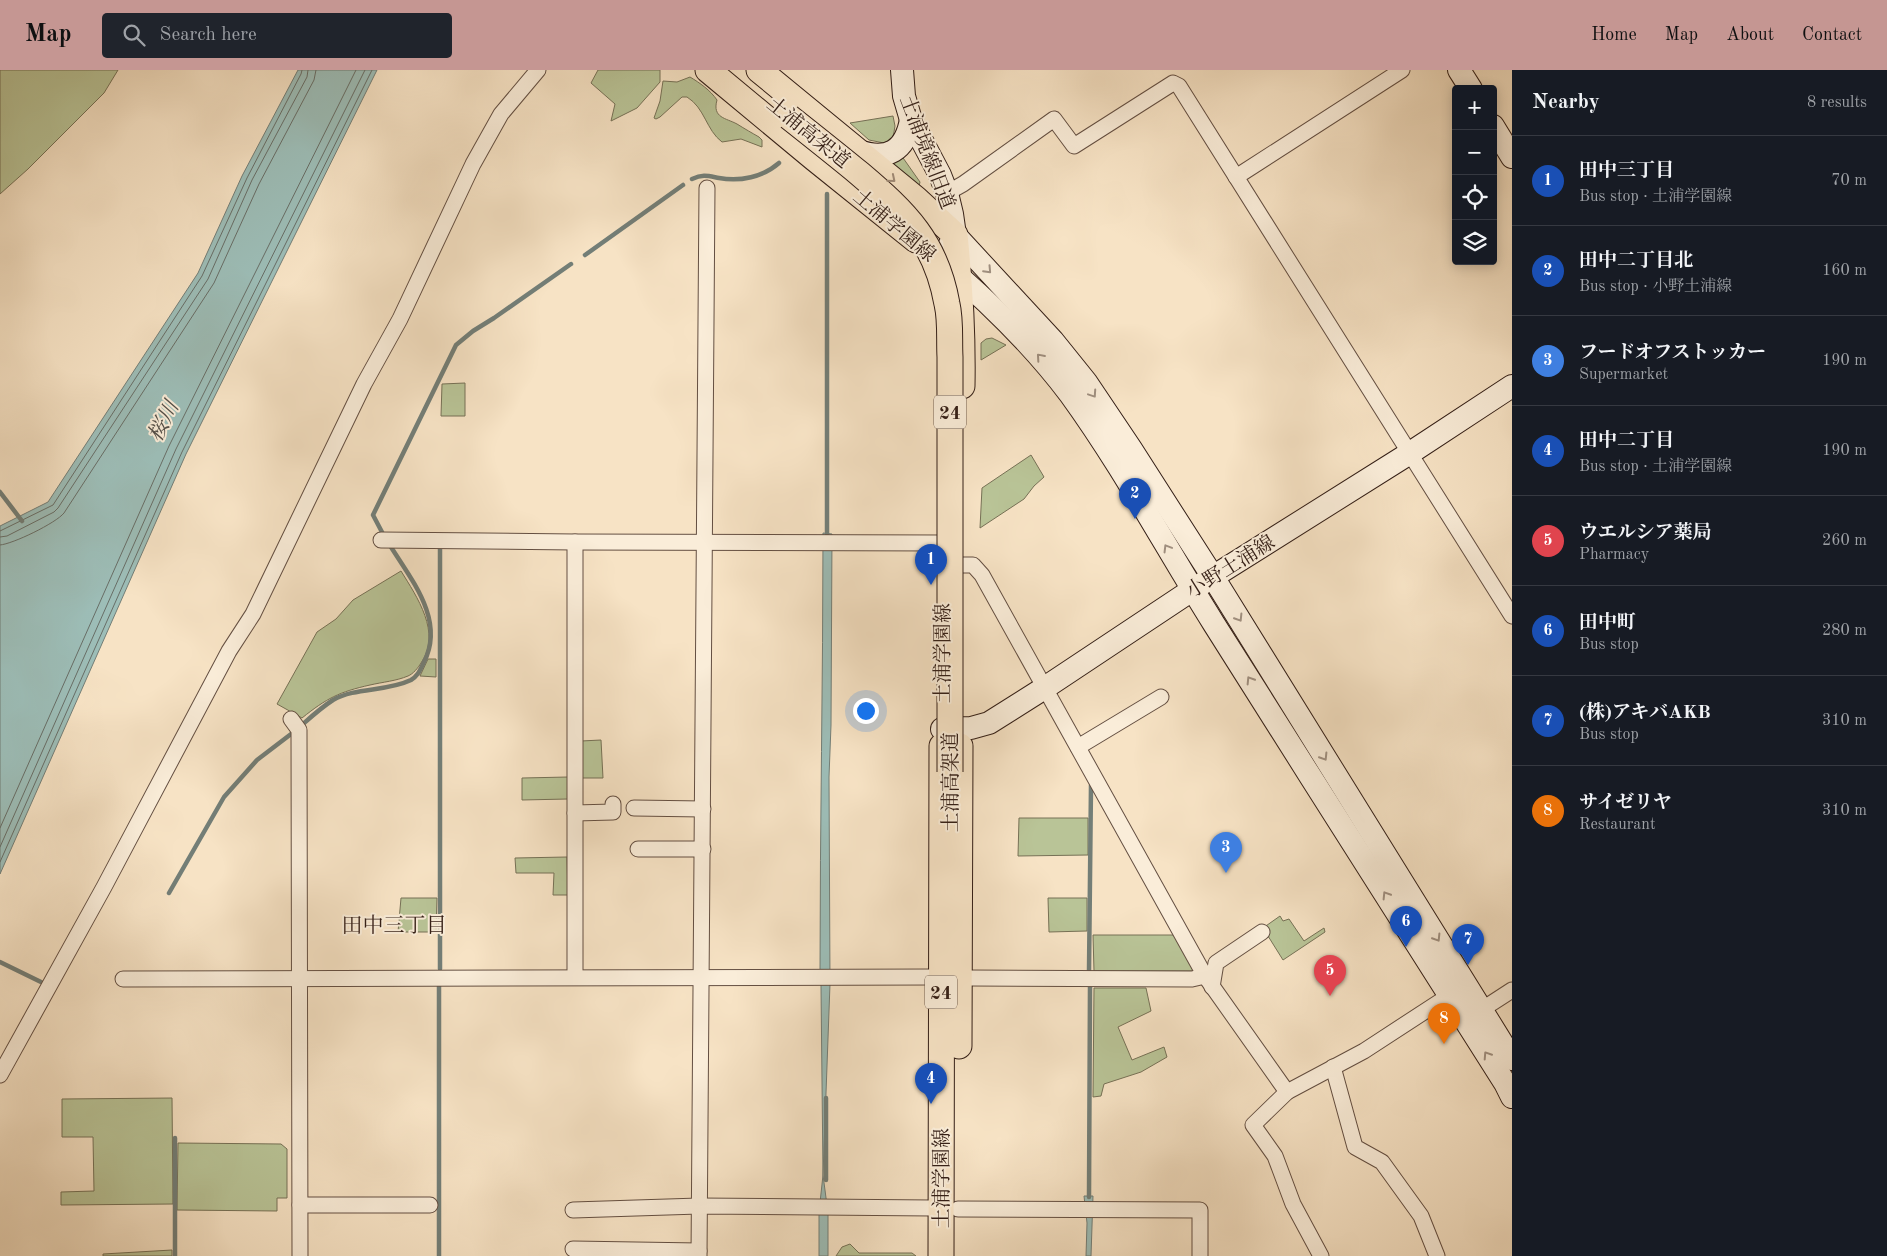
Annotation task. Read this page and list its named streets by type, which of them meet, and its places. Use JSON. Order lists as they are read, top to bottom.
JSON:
{
  "streets": {
    "main road": ["土浦高架道", "土浦学園線", "24"],
    "street": ["土浦境線旧道", "小野土浦線"]
  },
  "crossings": [
    ["土浦境線旧道", "土浦学園線"],
    ["土浦学園線", "小野土浦線"]
  ],
  "districts": ["田中三丁目"],
  "water": ["桜川"],
  "page": {
    "header": "Map",
    "search": "Search here",
    "nav": [
      "Home",
      "Map",
      "About",
      "Contact"
    ],
    "heading": ["Nearby", "8 results"],
    "map_buttons": ["+", "−"],
    "list": [
      {
        "mark": "1",
        "name": "田中三丁目",
        "note": "Bus stop · 土浦学園線",
        "value": "70 m"
      },
      {
        "mark": "2",
        "name": "田中二丁目北",
        "note": "Bus stop · 小野土浦線",
        "value": "160 m"
      },
      {
        "mark": "3",
        "name": "フードオフストッカー",
        "note": "Supermarket",
        "value": "190 m"
      },
      {
        "mark": "4",
        "name": "田中二丁目",
        "note": "Bus stop · 土浦学園線",
        "value": "190 m"
      },
      {
        "mark": "5",
        "name": "ウエルシア薬局",
        "note": "Pharmacy",
        "value": "260 m"
      },
      {
        "mark": "6",
        "name": "田中町",
        "note": "Bus stop",
        "value": "280 m"
      },
      {
        "mark": "7",
        "name": "(株)アキバAKB",
        "note": "Bus stop",
        "value": "310 m"
      },
      {
        "mark": "8",
        "name": "サイゼリヤ",
        "note": "Restaurant",
        "value": "310 m"
      }
    ],
    "pins": [
      "2",
      "1",
      "3",
      "6",
      "7",
      "5",
      "8",
      "4"
    ]
  }
}
